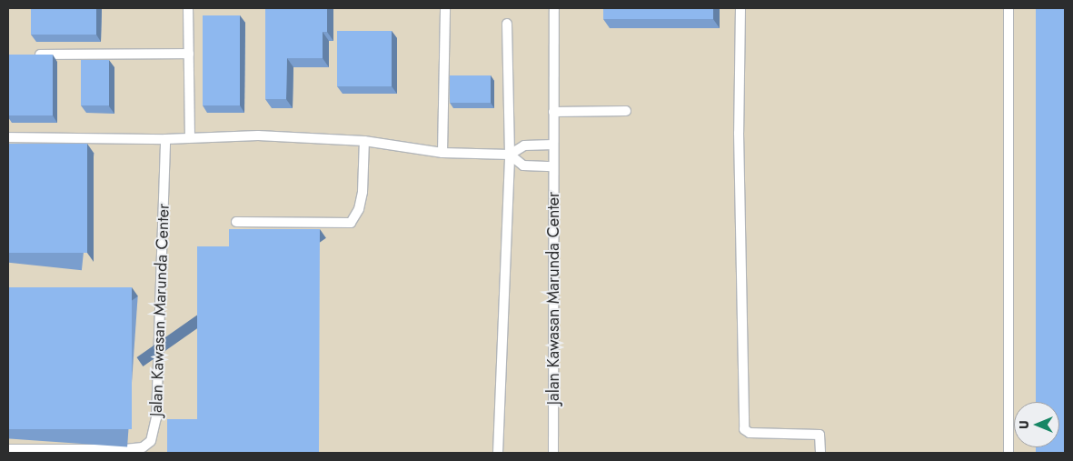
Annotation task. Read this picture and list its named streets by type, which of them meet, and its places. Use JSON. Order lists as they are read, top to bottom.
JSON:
{
  "streets": {
    "lane": ["Jalan Kawasan Marunda Center"]
  },
  "north": "left"
}
